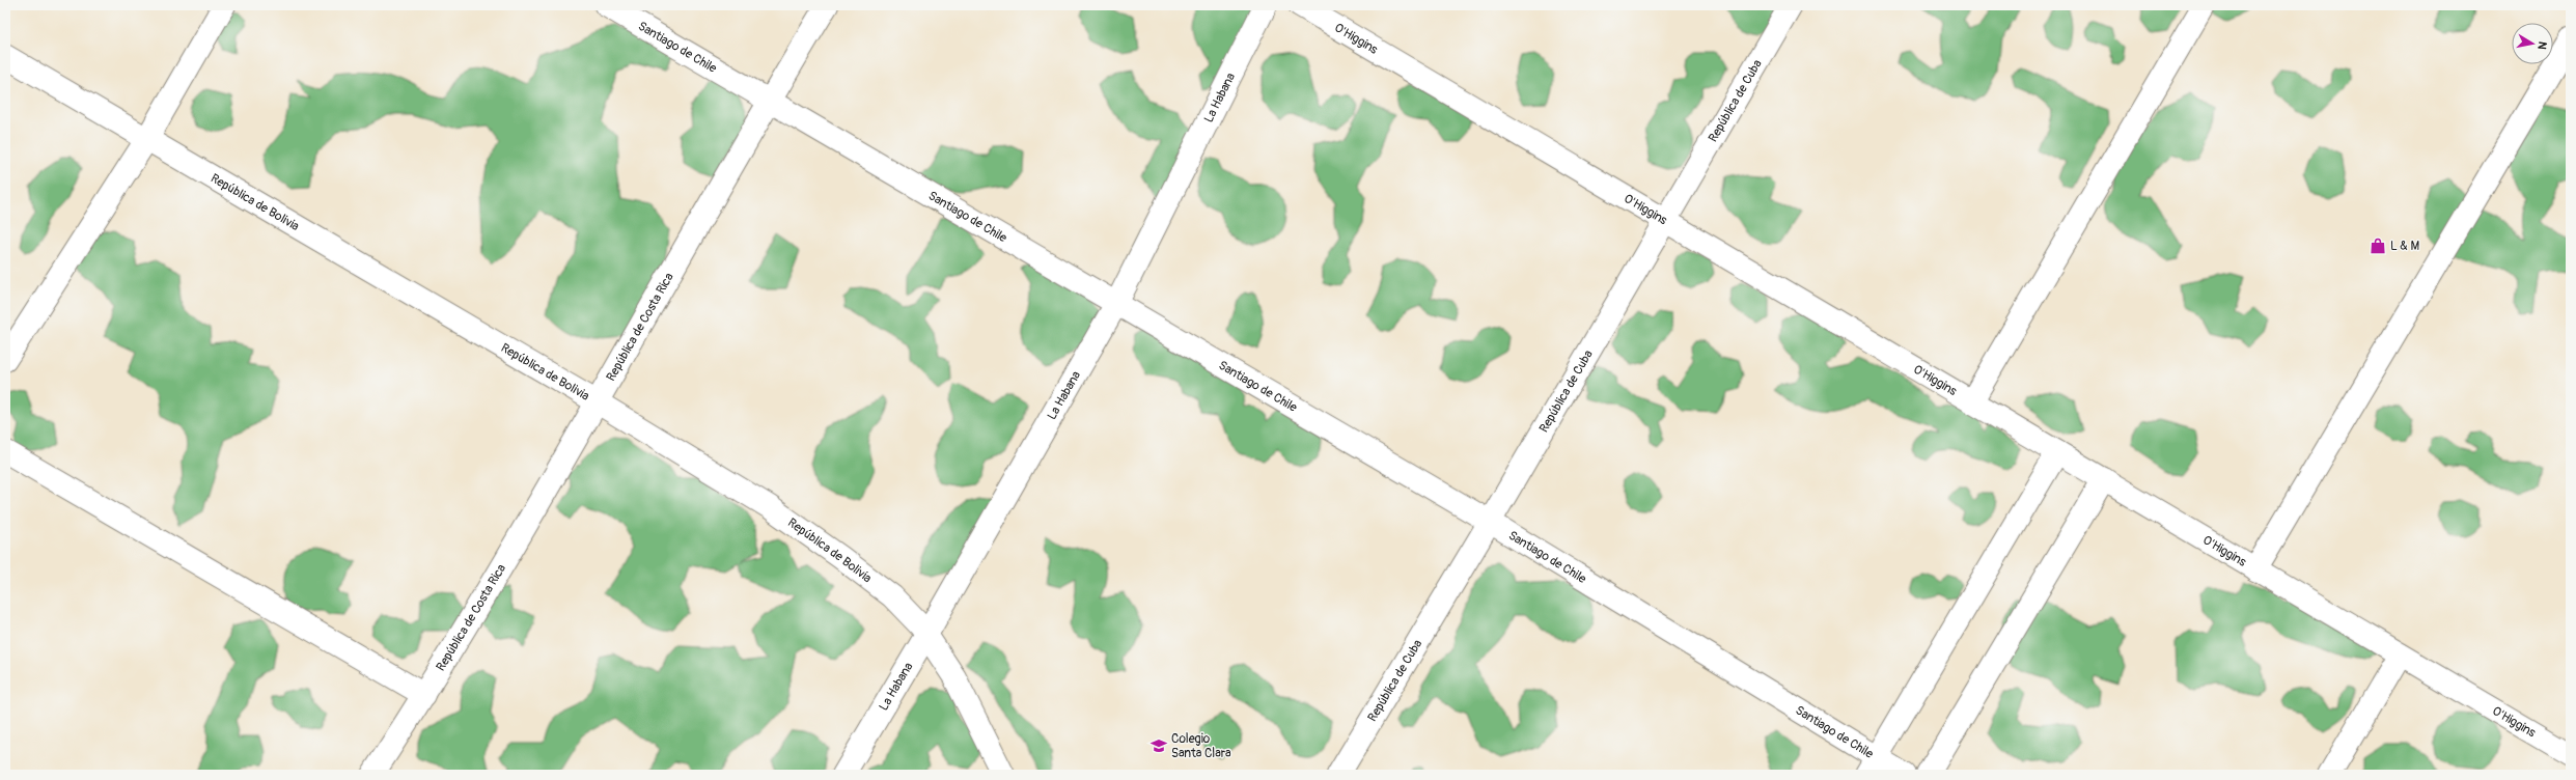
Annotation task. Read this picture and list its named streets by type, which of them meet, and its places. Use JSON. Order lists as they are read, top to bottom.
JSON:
{
  "streets": {
    "street": [
      "O'Higgins",
      "Santiago de Chile",
      "La Habana",
      "República de Cuba",
      "República de Bolivia",
      "República de Costa Rica"
    ]
  },
  "crossings": [
    ["O'Higgins", "República de Cuba"],
    ["Santiago de Chile", "La Habana"],
    ["Santiago de Chile", "República de Cuba"],
    ["Santiago de Chile", "República de Costa Rica"],
    ["La Habana", "República de Bolivia"],
    ["República de Bolivia", "República de Costa Rica"]
  ],
  "places": {
    "shop": ["L & M"],
    "school or university": ["Colegio Santa Clara"]
  },
  "north": "right"
}
